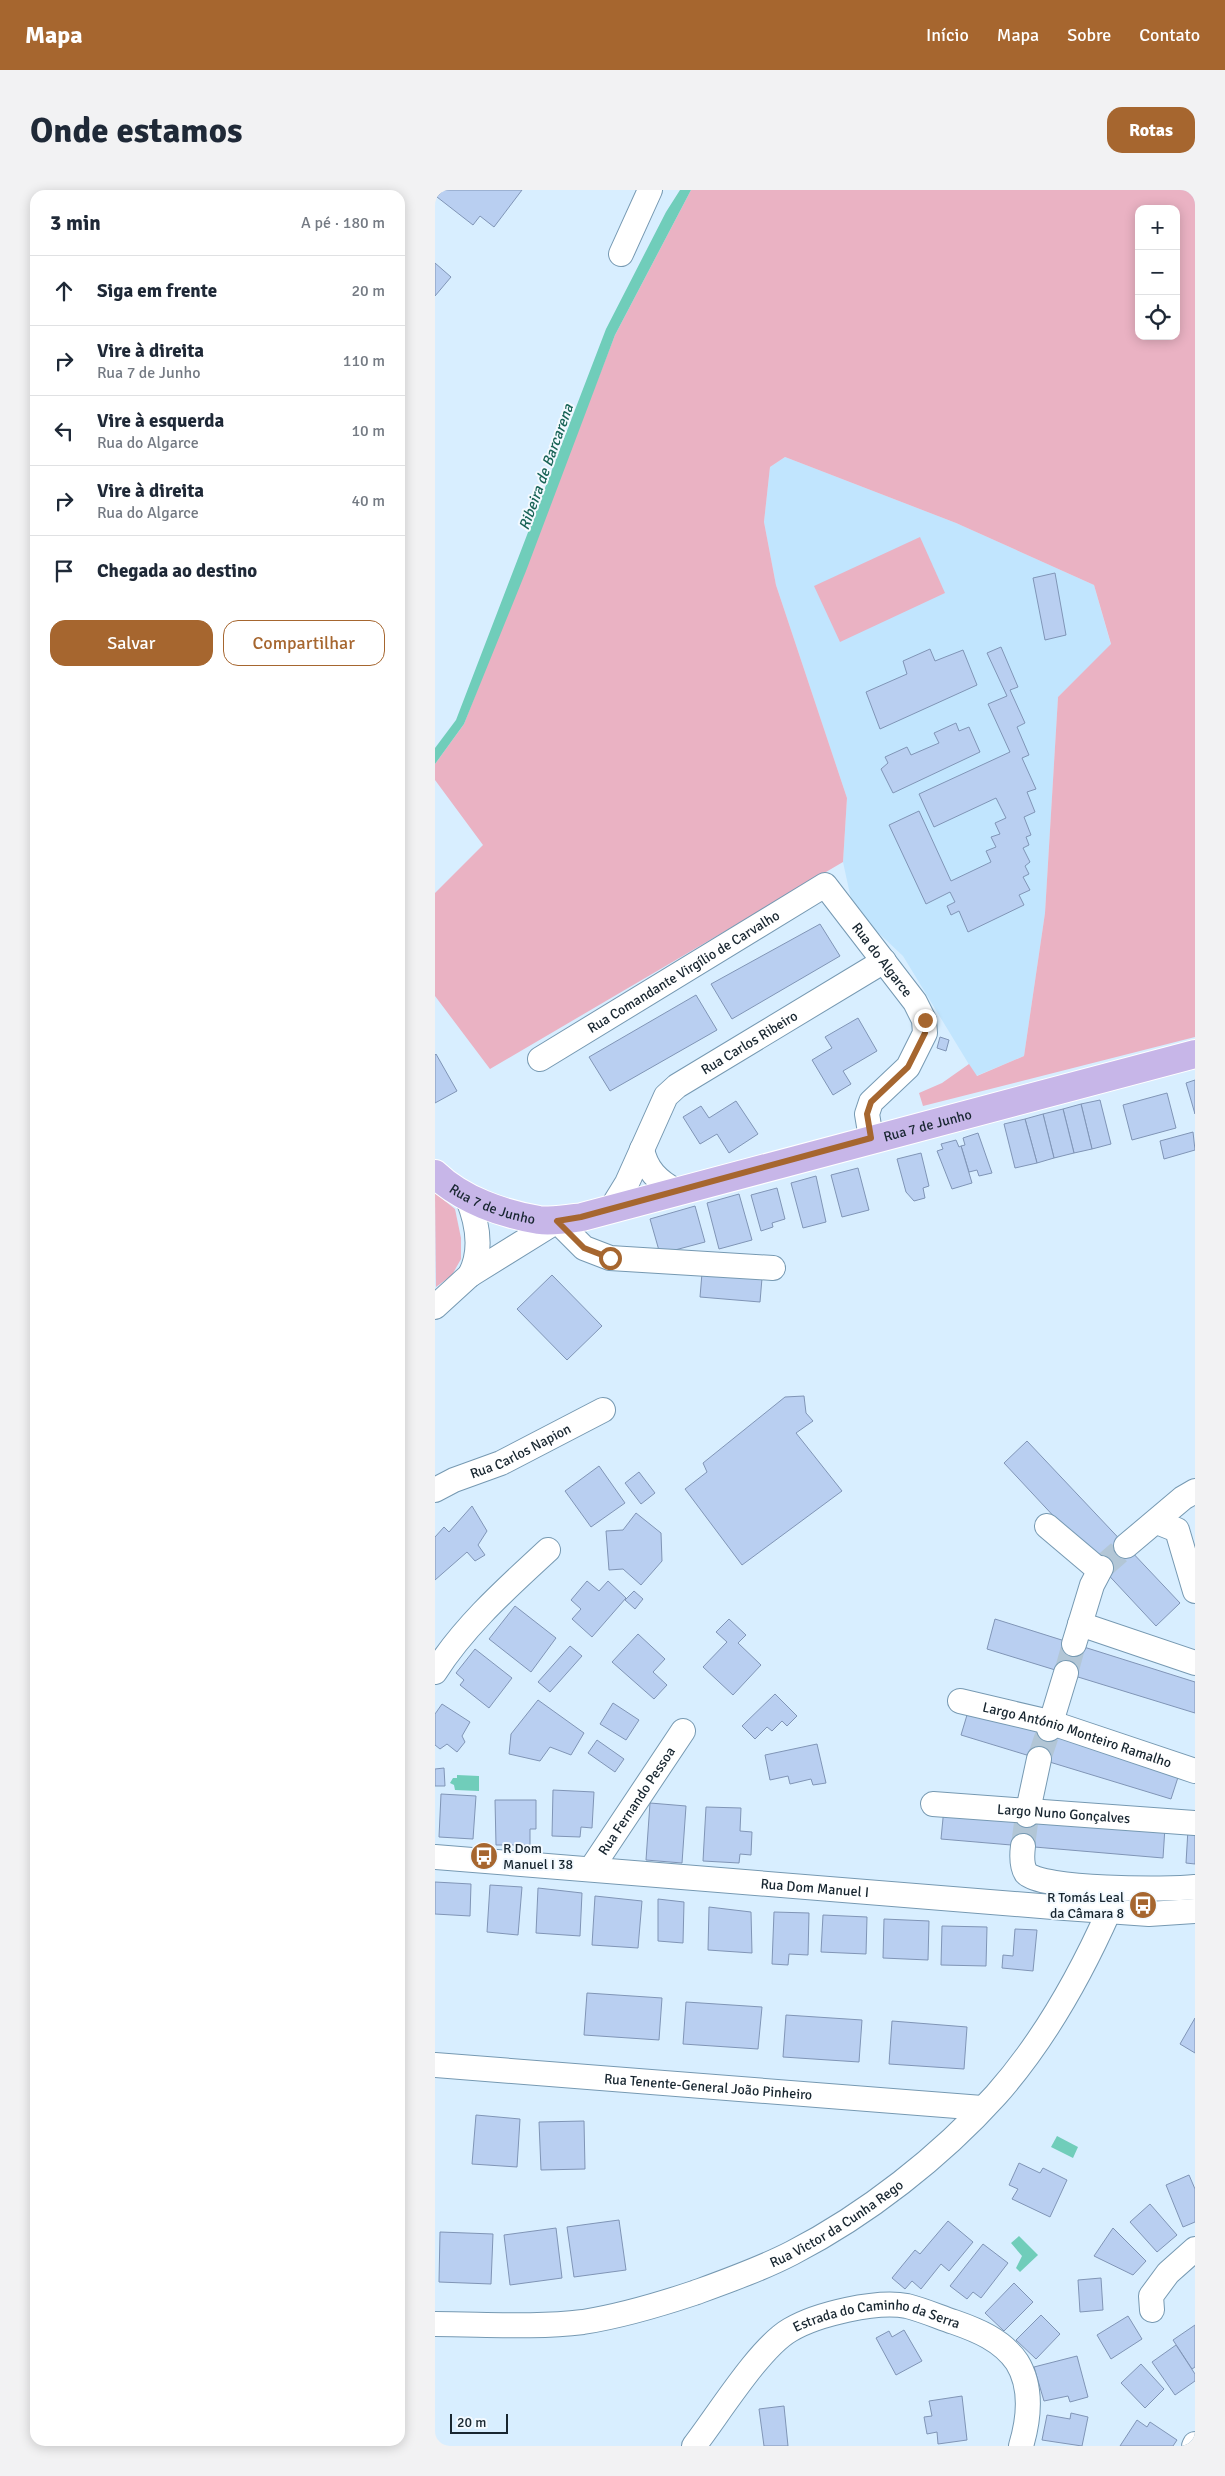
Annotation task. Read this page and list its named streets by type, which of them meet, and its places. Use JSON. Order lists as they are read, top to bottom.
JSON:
{
  "streets": {
    "main road": ["Rua 7 de Junho"],
    "street": [
      "Rua do Algarce",
      "Rua Comandante Virgílio de Carvalho",
      "Rua Carlos Ribeiro",
      "Rua Carlos Napion",
      "Largo António Monteiro Ramalho",
      "Rua Fernando Pessoa",
      "Largo Nuno Gonçalves",
      "Rua Dom Manuel I",
      "Rua Tenente-General João Pinheiro",
      "Rua Victor da Cunha Rego",
      "Estrada do Caminho da Serra"
    ]
  },
  "crossings": [
    ["Rua do Algarce", "Rua Comandante Virgílio de Carvalho"],
    ["Rua do Algarce", "Rua Carlos Ribeiro"],
    ["Rua do Algarce", "Rua 7 de Junho"],
    ["Rua Carlos Ribeiro", "Rua 7 de Junho"],
    ["Rua Fernando Pessoa", "Rua Dom Manuel I"],
    ["Rua Dom Manuel I", "Rua Victor da Cunha Rego"],
    ["Rua Tenente-General João Pinheiro", "Rua Victor da Cunha Rego"]
  ],
  "water": ["Ribeira de Barcarena"],
  "places": {
    "bus stop": ["R Dom Manuel I 38", "R Tomás Leal da Câmara 8"]
  },
  "scale_bar": "20 m",
  "page": {
    "header": "Mapa",
    "nav": [
      "Início",
      "Mapa",
      "Sobre",
      "Contato"
    ],
    "buttons": [
      "Rotas",
      ["Salvar", "Compartilhar"]
    ],
    "title": "Onde estamos",
    "heading": ["3 min", "A pé · 180 m"],
    "map_buttons": ["+", "−"],
    "list": [
      ["Siga em frente", "20 m"],
      ["Vire à direita", "Rua 7 de Junho", "110 m"],
      ["Vire à esquerda", "Rua do Algarce", "10 m"],
      ["Vire à direita", "Rua do Algarce", "40 m"],
      "Chegada ao destino"
    ],
    "scale": "20 m"
  }
}
